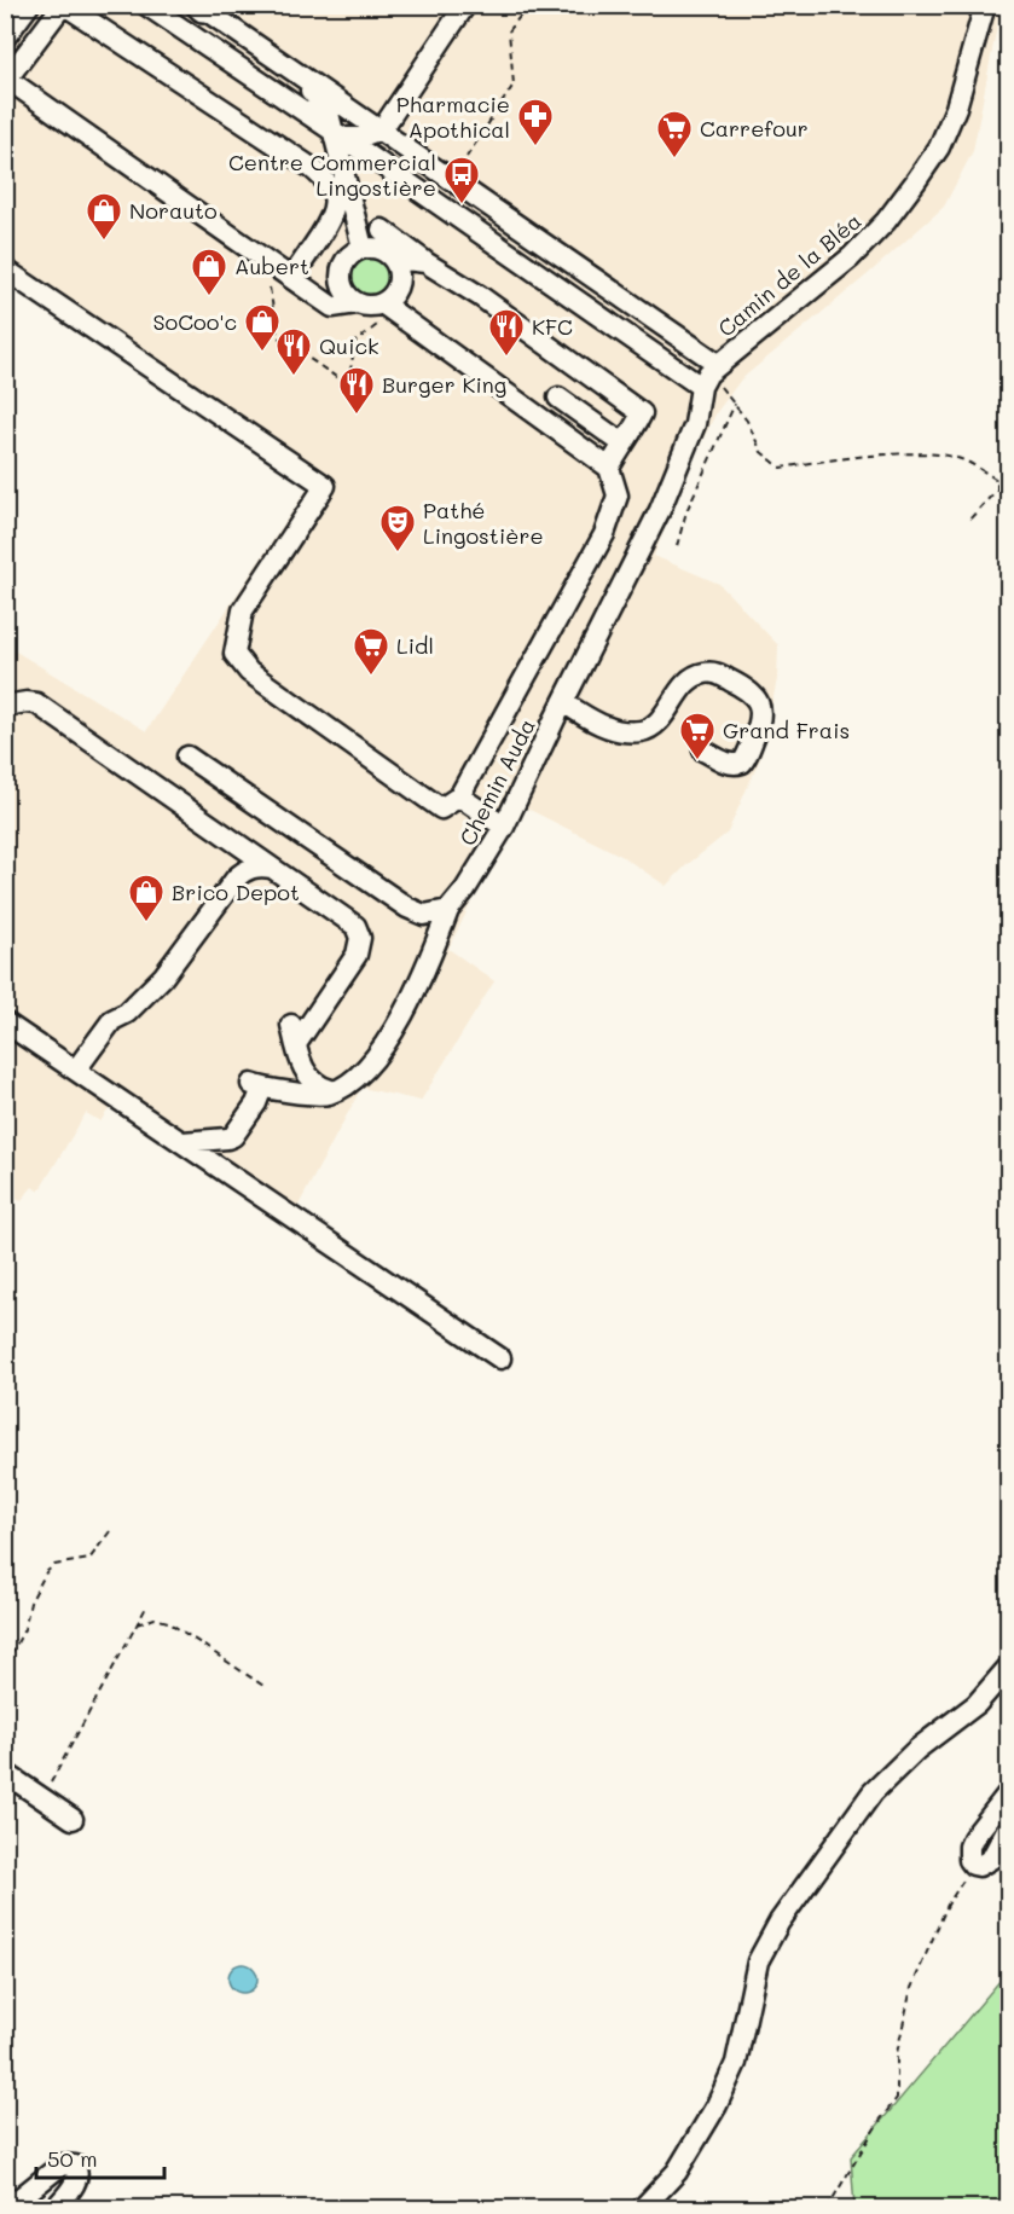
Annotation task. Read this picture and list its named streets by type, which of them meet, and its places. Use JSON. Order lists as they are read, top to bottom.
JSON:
{
  "streets": {
    "street": ["Camin de la Bléa", "Chemin Auda"]
  },
  "crossings": [
    ["Camin de la Bléa", "Chemin Auda"]
  ],
  "places": {
    "pharmacy": ["Pharmacie Apothical"],
    "supermarket": ["Carrefour", "Lidl", "Grand Frais"],
    "bus stop": ["Centre Commercial Lingostière"],
    "shop": [
      "Norauto",
      "Aubert",
      "SoCoo'c",
      "Brico Depot"
    ],
    "restaurant": ["KFC", "Quick", "Burger King"],
    "theatre": ["Pathé Lingostière"]
  },
  "scale_bar": "50 m"
}
